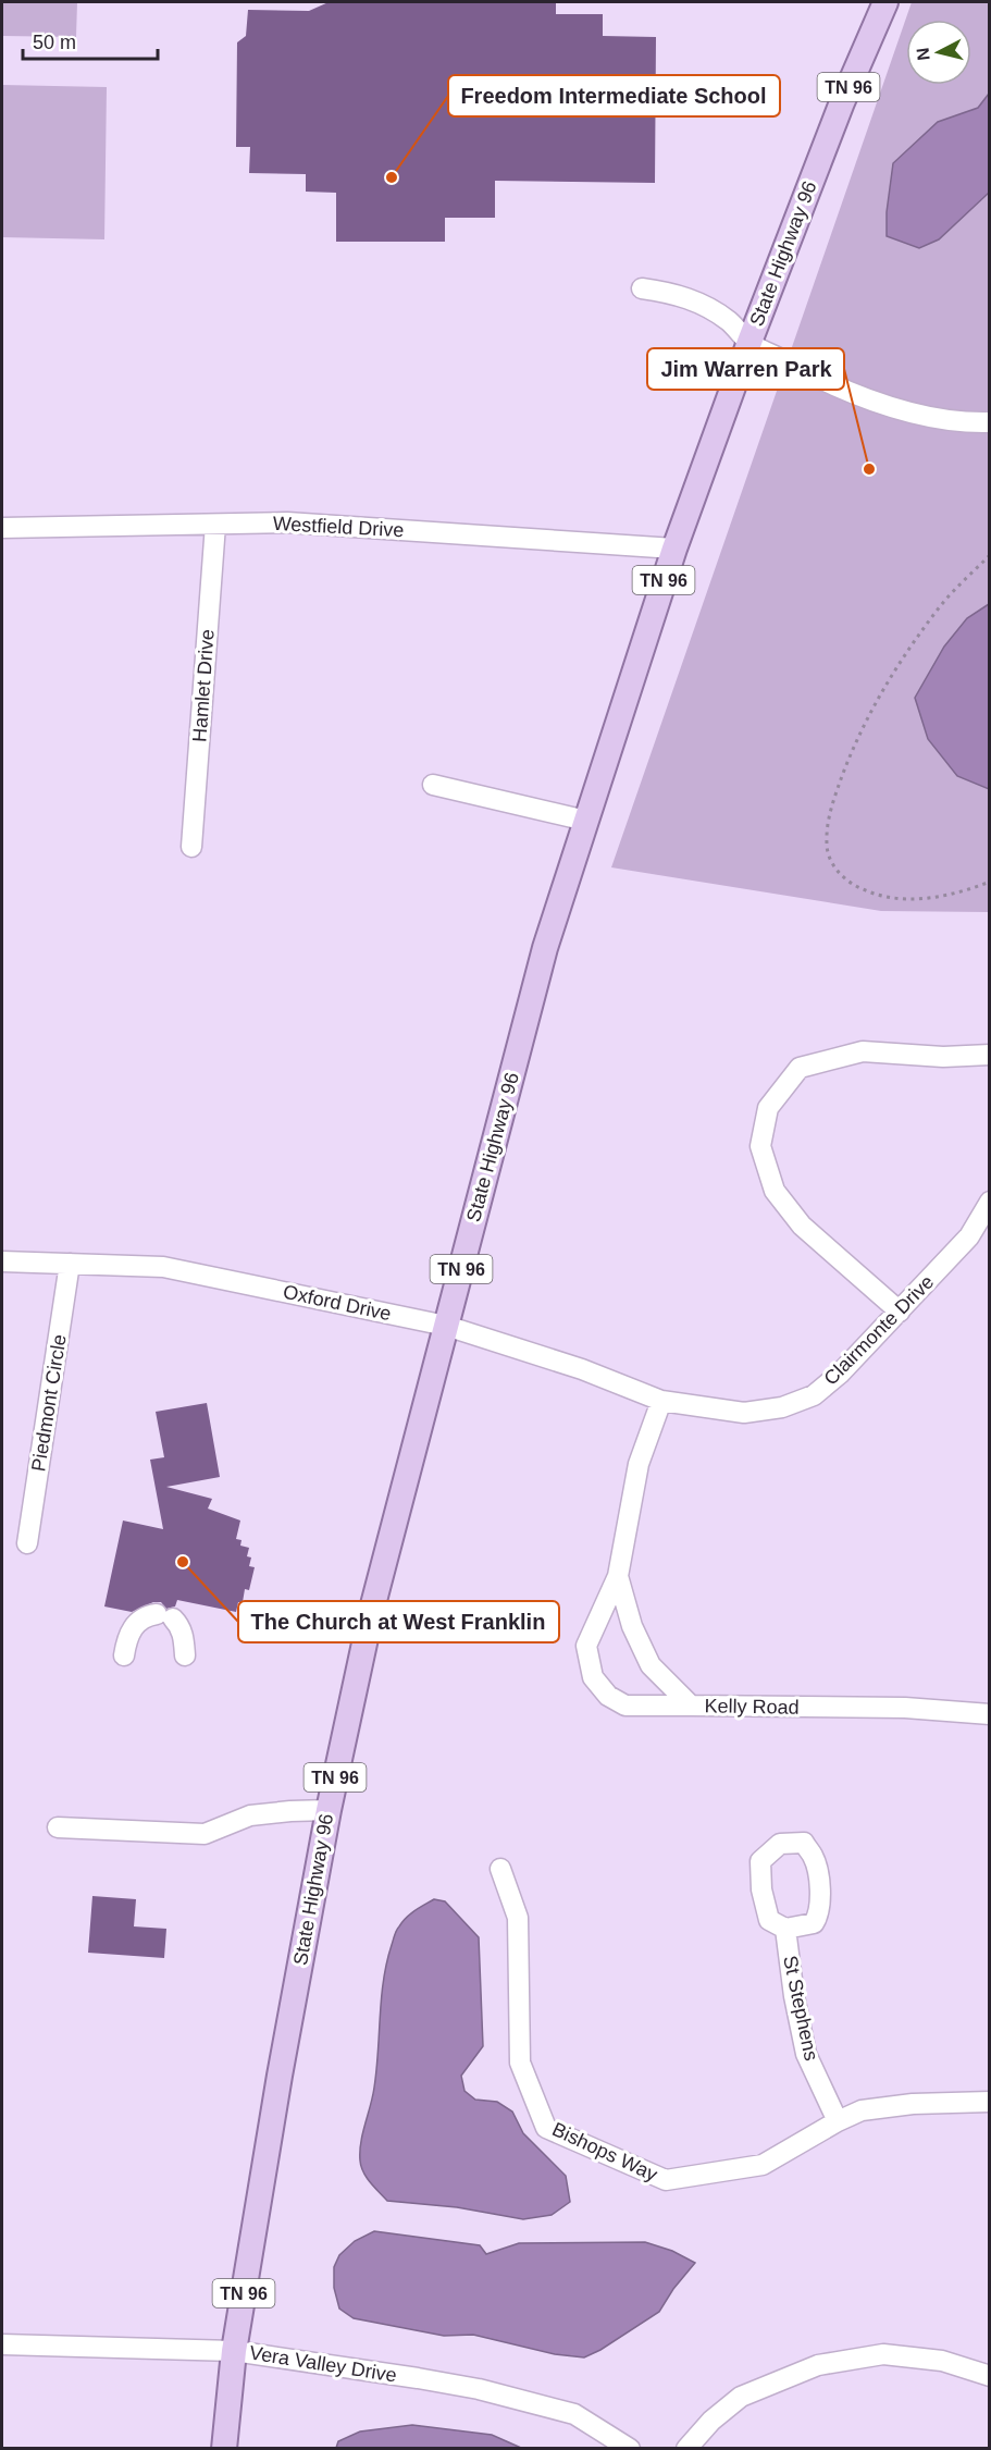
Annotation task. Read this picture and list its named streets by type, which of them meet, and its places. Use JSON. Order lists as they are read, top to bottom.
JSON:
{
  "streets": {
    "main road": ["TN 96", "State Highway 96"],
    "street": [
      "Westfield Drive",
      "Hamlet Drive",
      "Oxford Drive",
      "Clairmonte Drive",
      "Piedmont Circle",
      "Kelly Road",
      "St Stephens",
      "Bishops Way",
      "Vera Valley Drive"
    ]
  },
  "crossings": [
    ["State Highway 96", "Westfield Drive"],
    ["State Highway 96", "Oxford Drive"],
    ["State Highway 96", "Vera Valley Drive"],
    ["Westfield Drive", "Hamlet Drive"],
    ["Oxford Drive", "Clairmonte Drive"],
    ["Oxford Drive", "Piedmont Circle"],
    ["Oxford Drive", "Kelly Road"],
    ["Clairmonte Drive", "Kelly Road"],
    ["St Stephens", "Bishops Way"]
  ],
  "places": ["Freedom Intermediate School", "Jim Warren Park", "The Church at West Franklin"],
  "scale_bar": "50 m",
  "north": "left"
}
